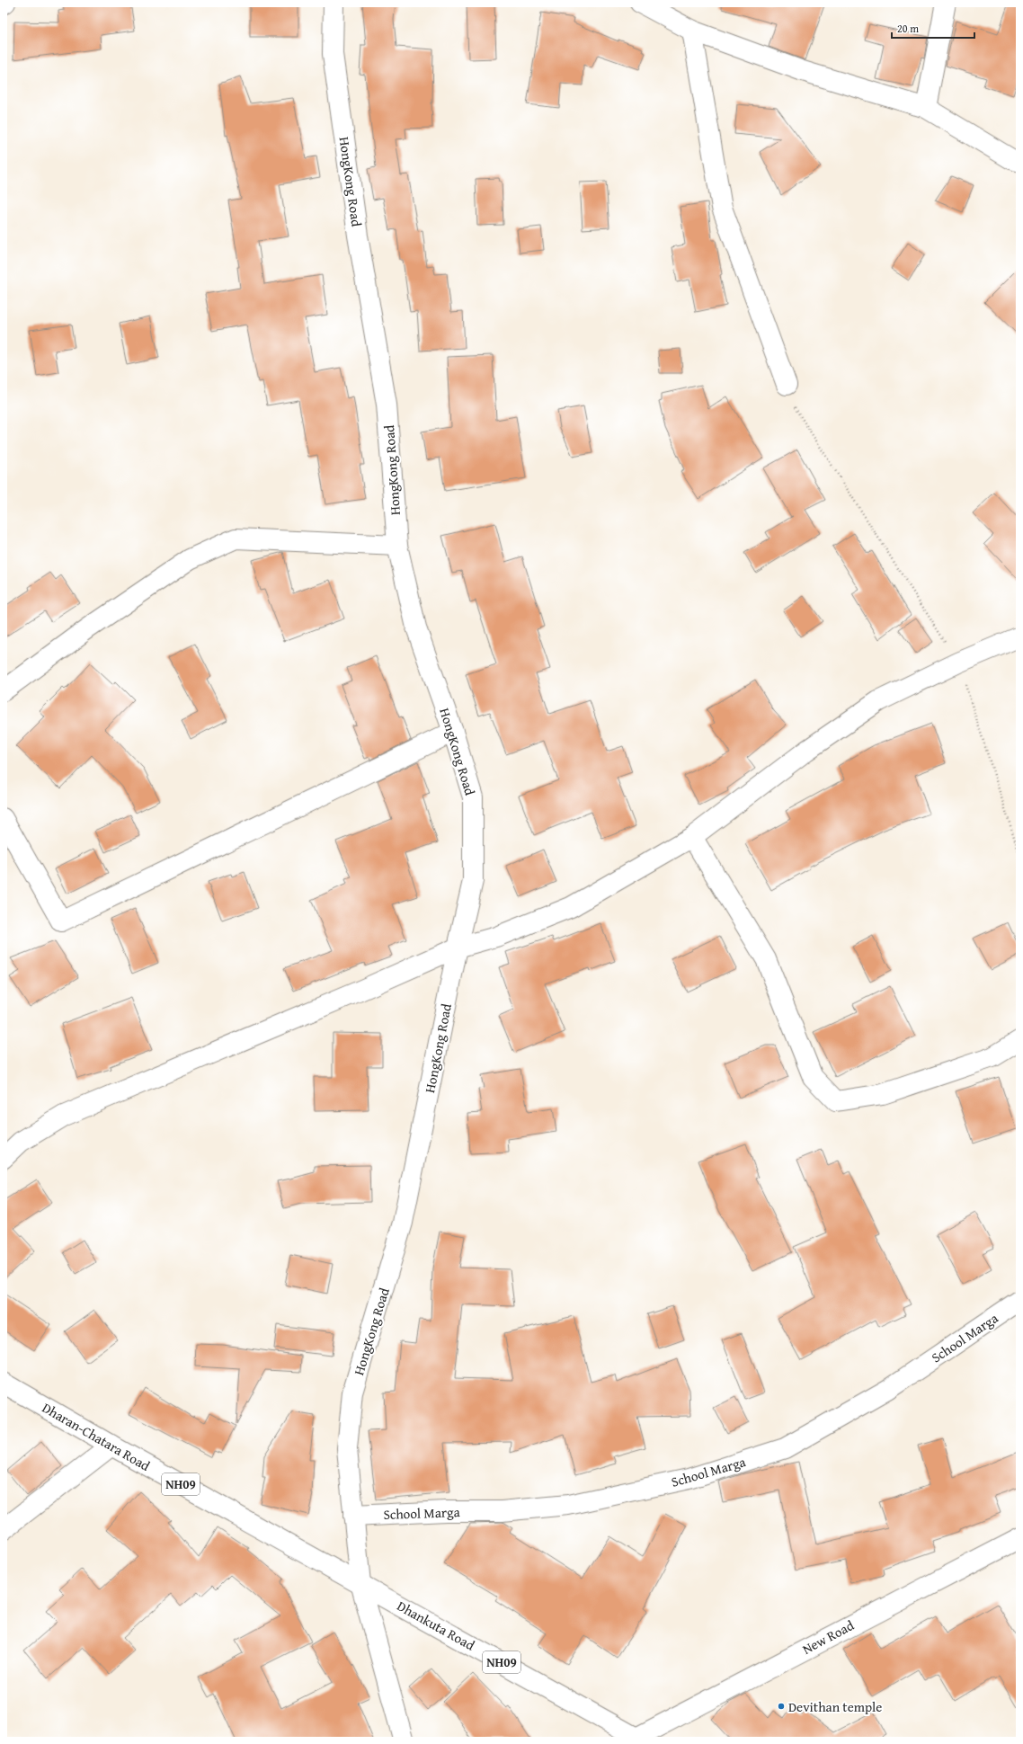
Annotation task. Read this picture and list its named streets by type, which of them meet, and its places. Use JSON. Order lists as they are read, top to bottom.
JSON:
{
  "streets": {
    "street": [
      "HongKong Road",
      "School Marga",
      "Dharan-Chatara Road",
      "NH09",
      "Dhankuta Road",
      "New Road"
    ]
  },
  "crossings": [
    ["HongKong Road", "School Marga"],
    ["HongKong Road", "Dharan-Chatara Road"],
    ["HongKong Road", "Dhankuta Road"],
    ["Dharan-Chatara Road", "Dhankuta Road"],
    ["Dhankuta Road", "New Road"]
  ],
  "places": ["Devithan temple"],
  "scale_bar": "20 m"
}
